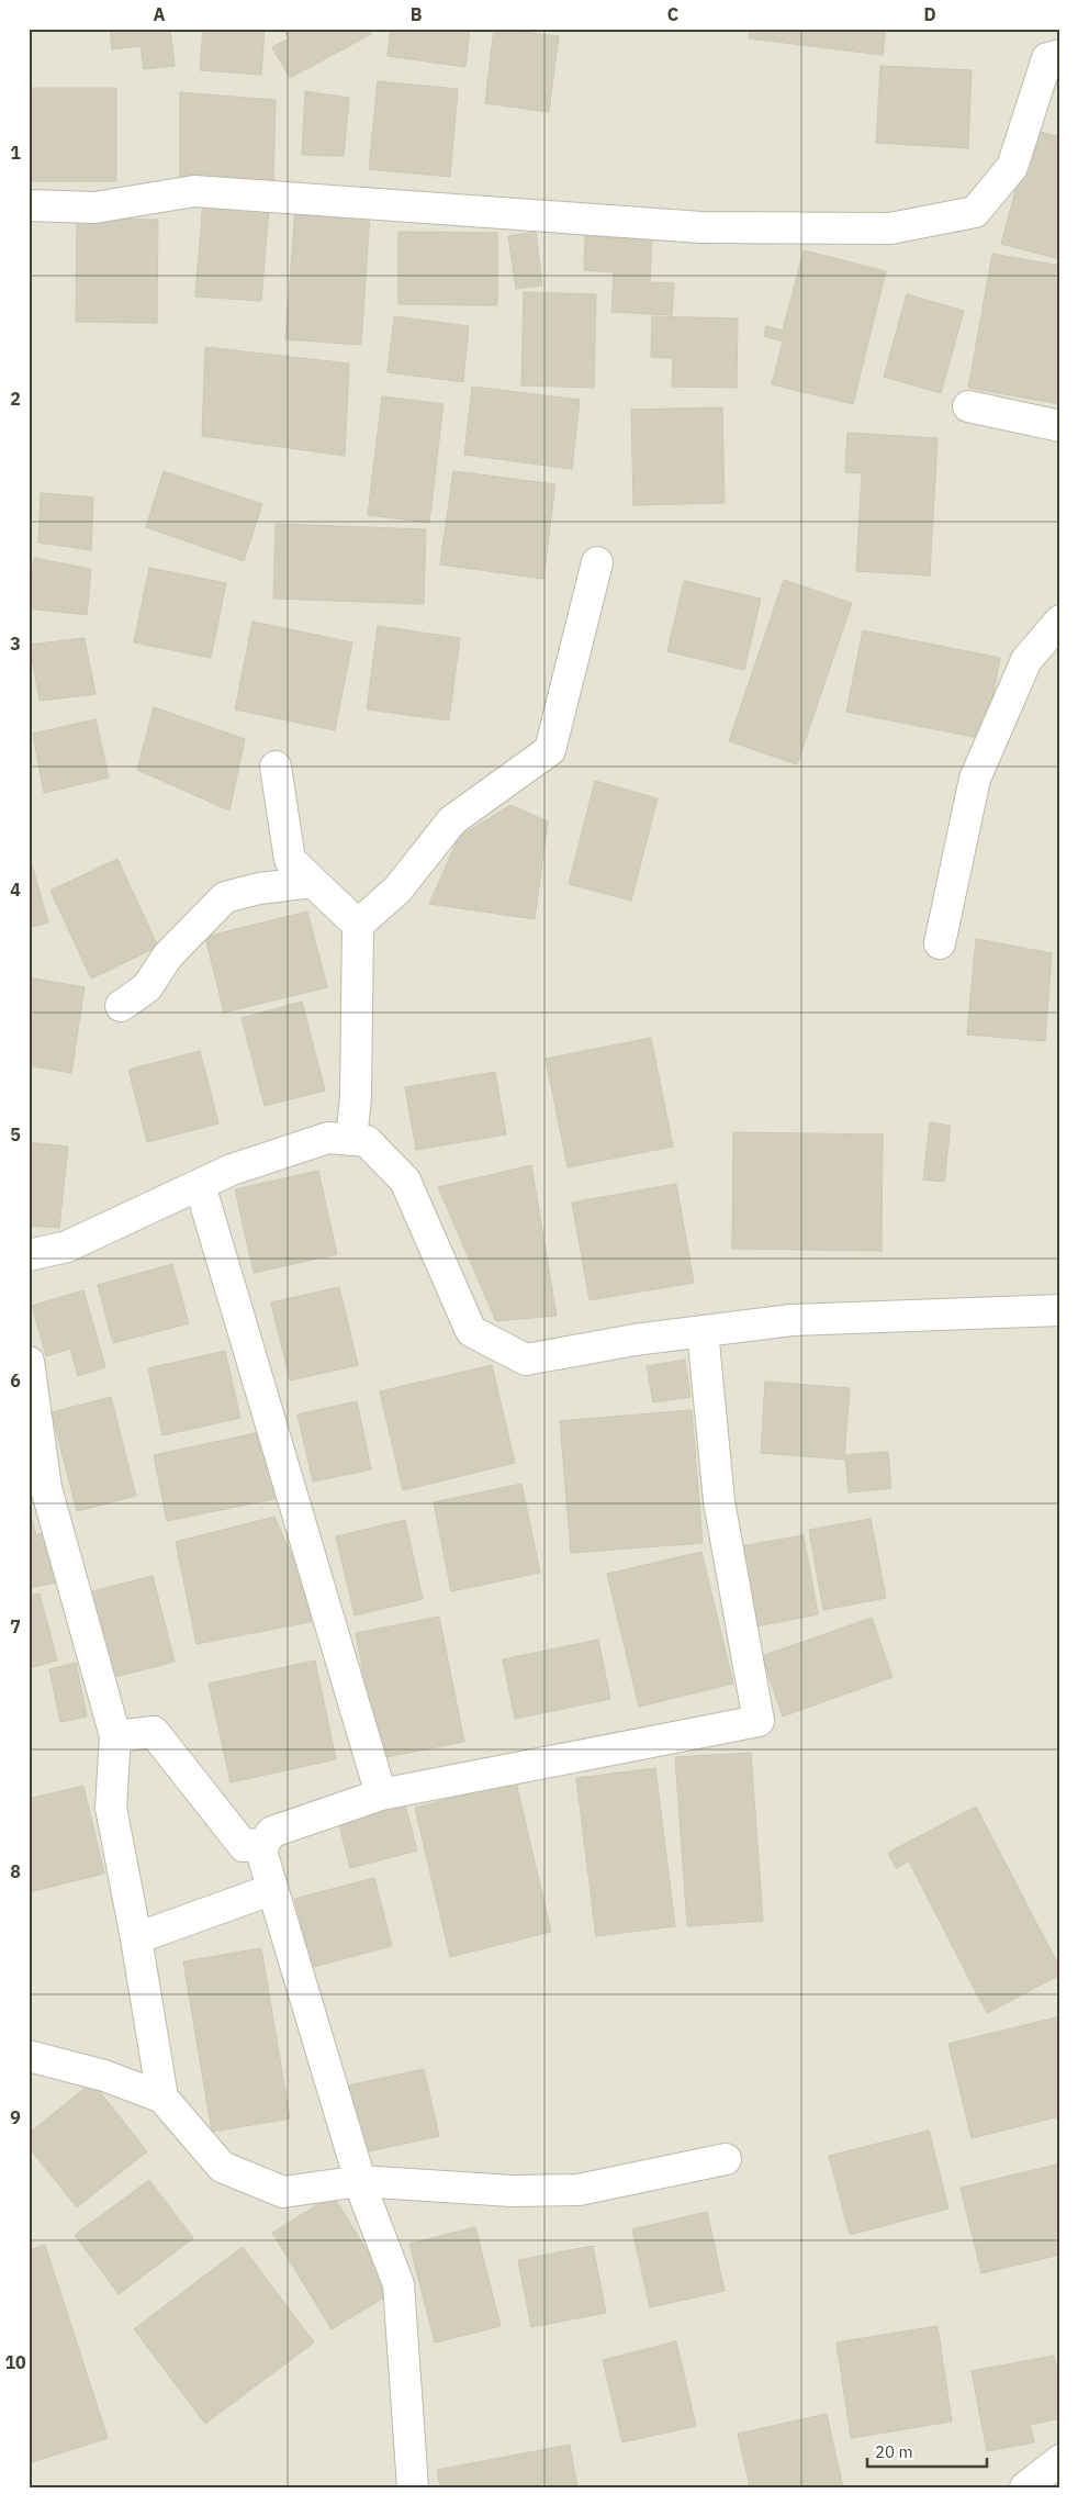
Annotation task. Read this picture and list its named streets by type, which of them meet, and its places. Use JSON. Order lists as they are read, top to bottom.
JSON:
{
  "scale_bar": "20 m",
  "grid": {
    "columns": [
      "A",
      "B",
      "C",
      "D"
    ],
    "rows": [
      "1",
      "2",
      "3",
      "4",
      "5",
      "6",
      "7",
      "8",
      "9",
      "10"
    ]
  }
}
